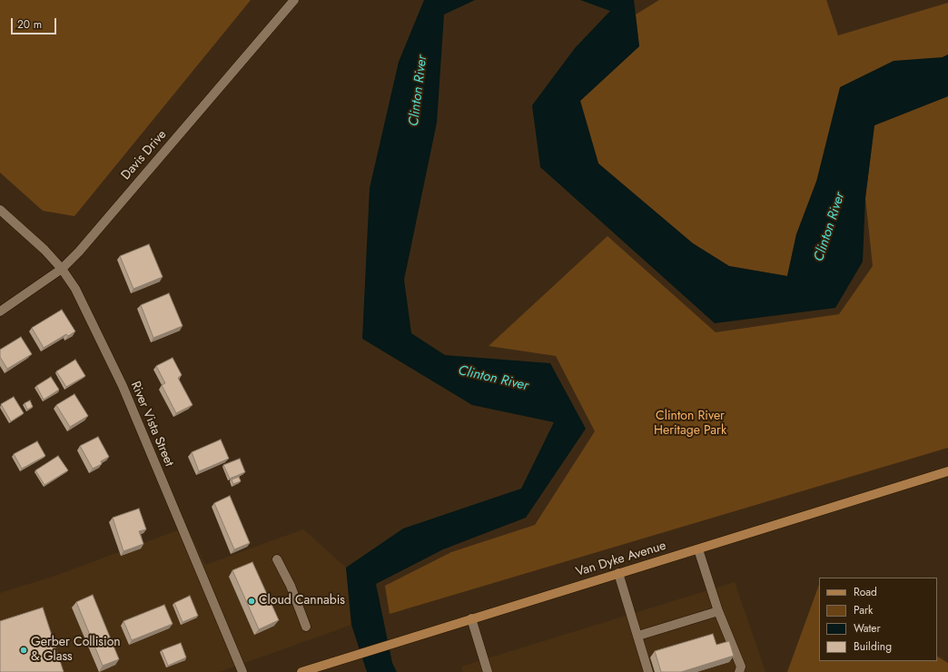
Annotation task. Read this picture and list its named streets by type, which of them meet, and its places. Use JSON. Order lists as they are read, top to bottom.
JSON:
{
  "streets": {
    "main road": ["Van Dyke Avenue"],
    "street": ["Davis Drive", "River Vista Street"]
  },
  "crossings": [
    ["Davis Drive", "River Vista Street"]
  ],
  "water": ["Clinton River"],
  "parks": ["Clinton River Heritage Park"],
  "places": ["Cloud Cannabis", "Gerber Collision & Glass"],
  "legend": [
    "Road",
    "Park",
    "Water",
    "Building"
  ],
  "scale_bar": "20 m"
}
